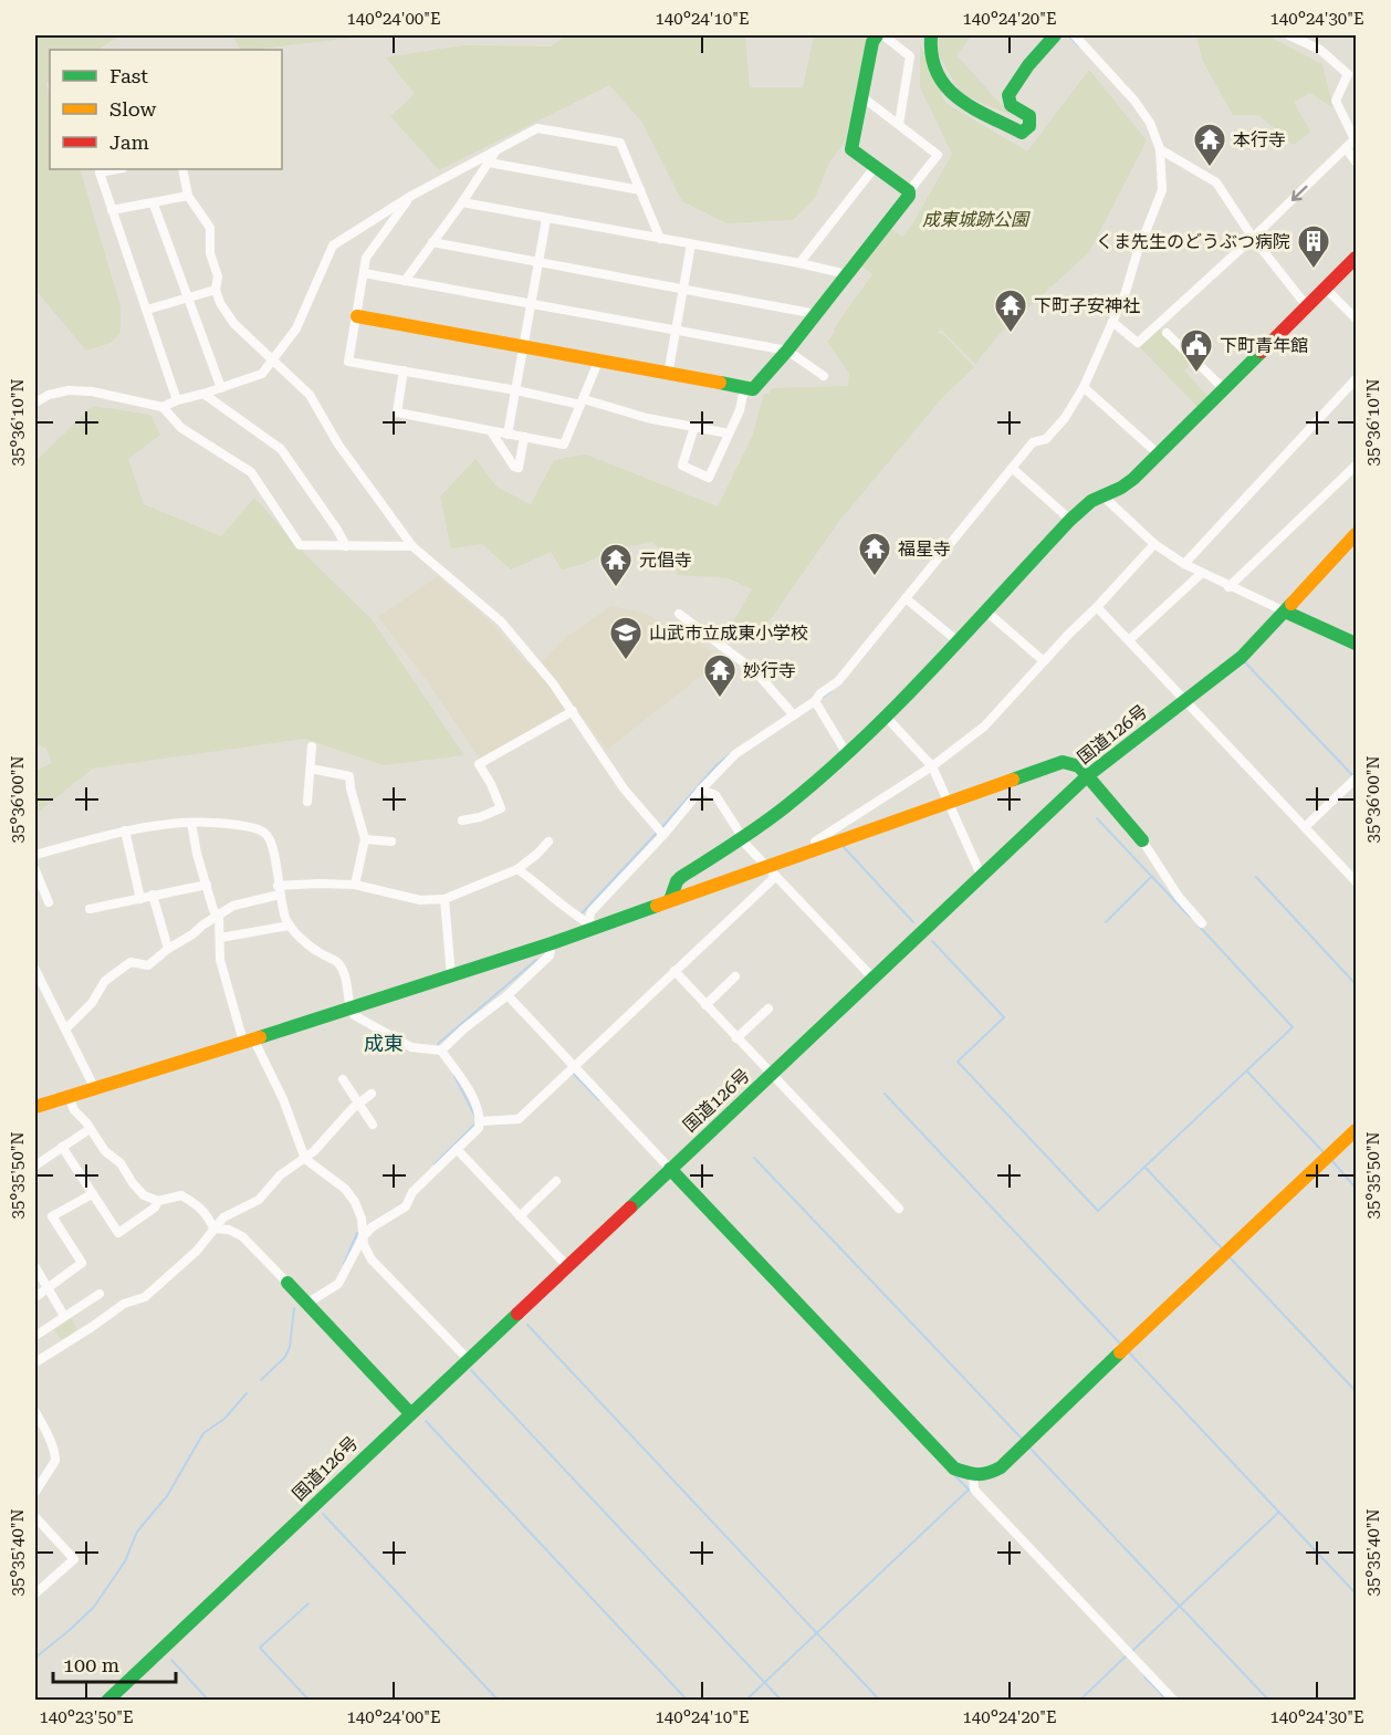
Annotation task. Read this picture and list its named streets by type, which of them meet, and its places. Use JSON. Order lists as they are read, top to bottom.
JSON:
{
  "streets": {
    "main road": ["国道126号"]
  },
  "districts": ["成東"],
  "parks": ["成東城跡公園"],
  "places": {
    "temple": [
      "本行寺",
      "下町子安神社",
      "福星寺",
      "元倡寺",
      "妙行寺"
    ],
    "building": ["くま先生のどうぶつ病院"],
    "public building": ["下町青年館"],
    "school or university": ["山武市立成東小学校"]
  },
  "legend": ["Fast", "Slow", "Jam"],
  "scale_bar": "100 m",
  "coordinates": [
    "140°24'00\"E",
    "140°24'10\"E",
    "140°24'20\"E",
    "140°24'30\"E",
    "35°36'10\"N",
    "35°36'00\"N",
    "35°35'50\"N",
    "35°35'40\"N",
    "140°23'50\"E"
  ]
}
